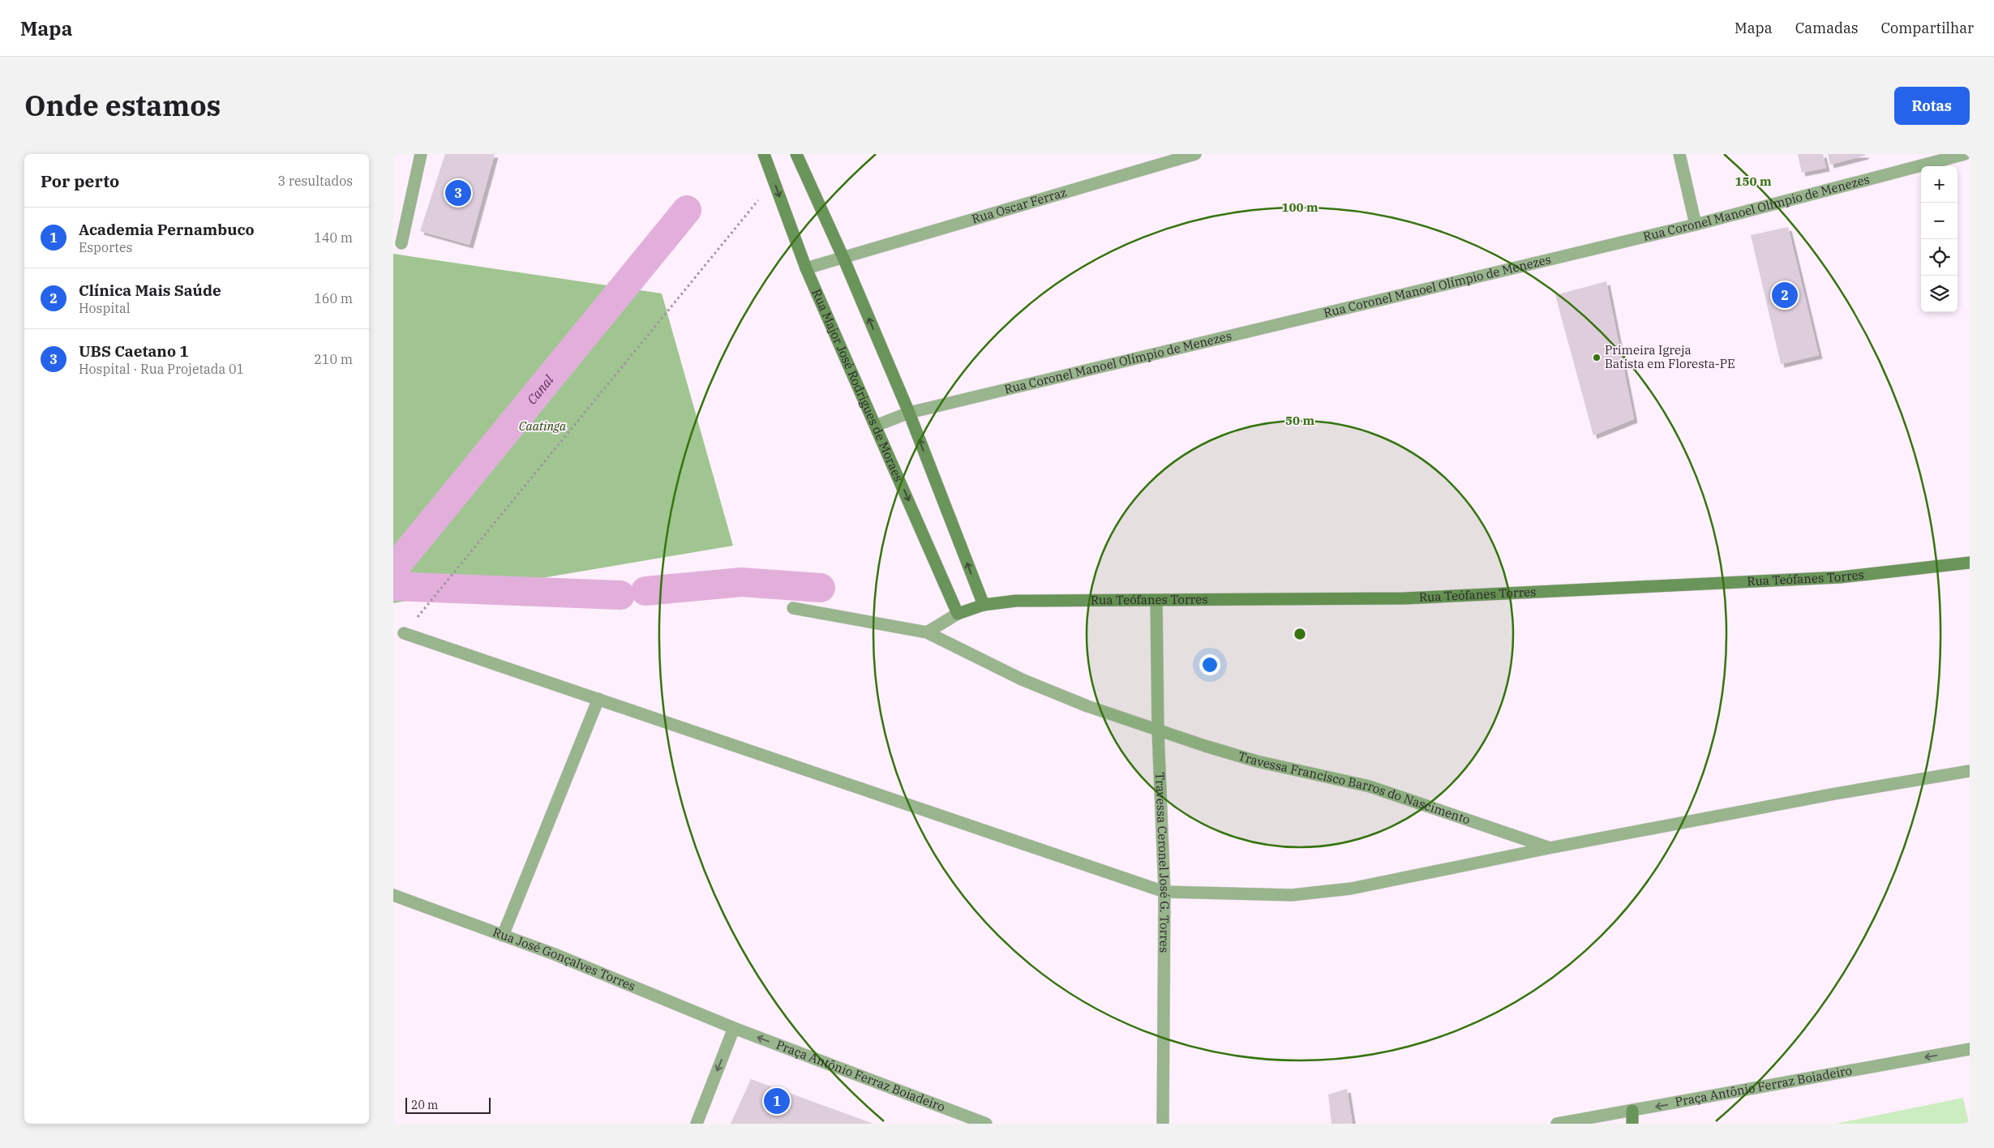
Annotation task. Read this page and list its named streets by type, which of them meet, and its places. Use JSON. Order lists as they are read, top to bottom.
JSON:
{
  "streets": {
    "street": [
      "Rua Oscar Ferraz",
      "Rua Coronel Manoel Olímpio de Menezes",
      "Rua Major José Rodrigues de Moraes",
      "Rua Teófanes Torres",
      "Travessa Francisco Barros do Nascimento",
      "Travessa Ceronel José G. Torres",
      "Rua José Gonçalves Torres",
      "Praça Antônio Ferraz Boiadeiro"
    ]
  },
  "crossings": [
    ["Rua Oscar Ferraz", "Rua Major José Rodrigues de Moraes"],
    ["Rua Coronel Manoel Olímpio de Menezes", "Rua Major José Rodrigues de Moraes"],
    ["Rua Major José Rodrigues de Moraes", "Rua Teófanes Torres"],
    ["Rua Teófanes Torres", "Travessa Ceronel José G. Torres"],
    ["Travessa Francisco Barros do Nascimento", "Travessa Ceronel José G. Torres"],
    ["Rua José Gonçalves Torres", "Praça Antônio Ferraz Boiadeiro"]
  ],
  "one_way": ["Praça Antônio Ferraz Boiadeiro"],
  "water": ["Canal"],
  "parks": ["Caatinga"],
  "places": ["Primeira Igreja Batista em Floresta-PE"],
  "scale_bar": "20 m",
  "page": {
    "header": "Mapa",
    "nav": ["Mapa", "Camadas", "Compartilhar"],
    "title": "Onde estamos",
    "buttons": "Rotas",
    "heading": ["Por perto", "3 resultados"],
    "map_buttons": ["+", "−"],
    "pins": ["3", "2", "1"],
    "list": [
      {
        "mark": "1",
        "name": "Academia Pernambuco",
        "note": "Esportes",
        "value": "140 m"
      },
      {
        "mark": "2",
        "name": "Clínica Mais Saúde",
        "note": "Hospital",
        "value": "160 m"
      },
      {
        "mark": "3",
        "name": "UBS Caetano 1",
        "note": "Hospital · Rua Projetada 01",
        "value": "210 m"
      }
    ],
    "scale": "20 m"
  },
  "rings": ["150 m", "100 m", "50 m"]
}
